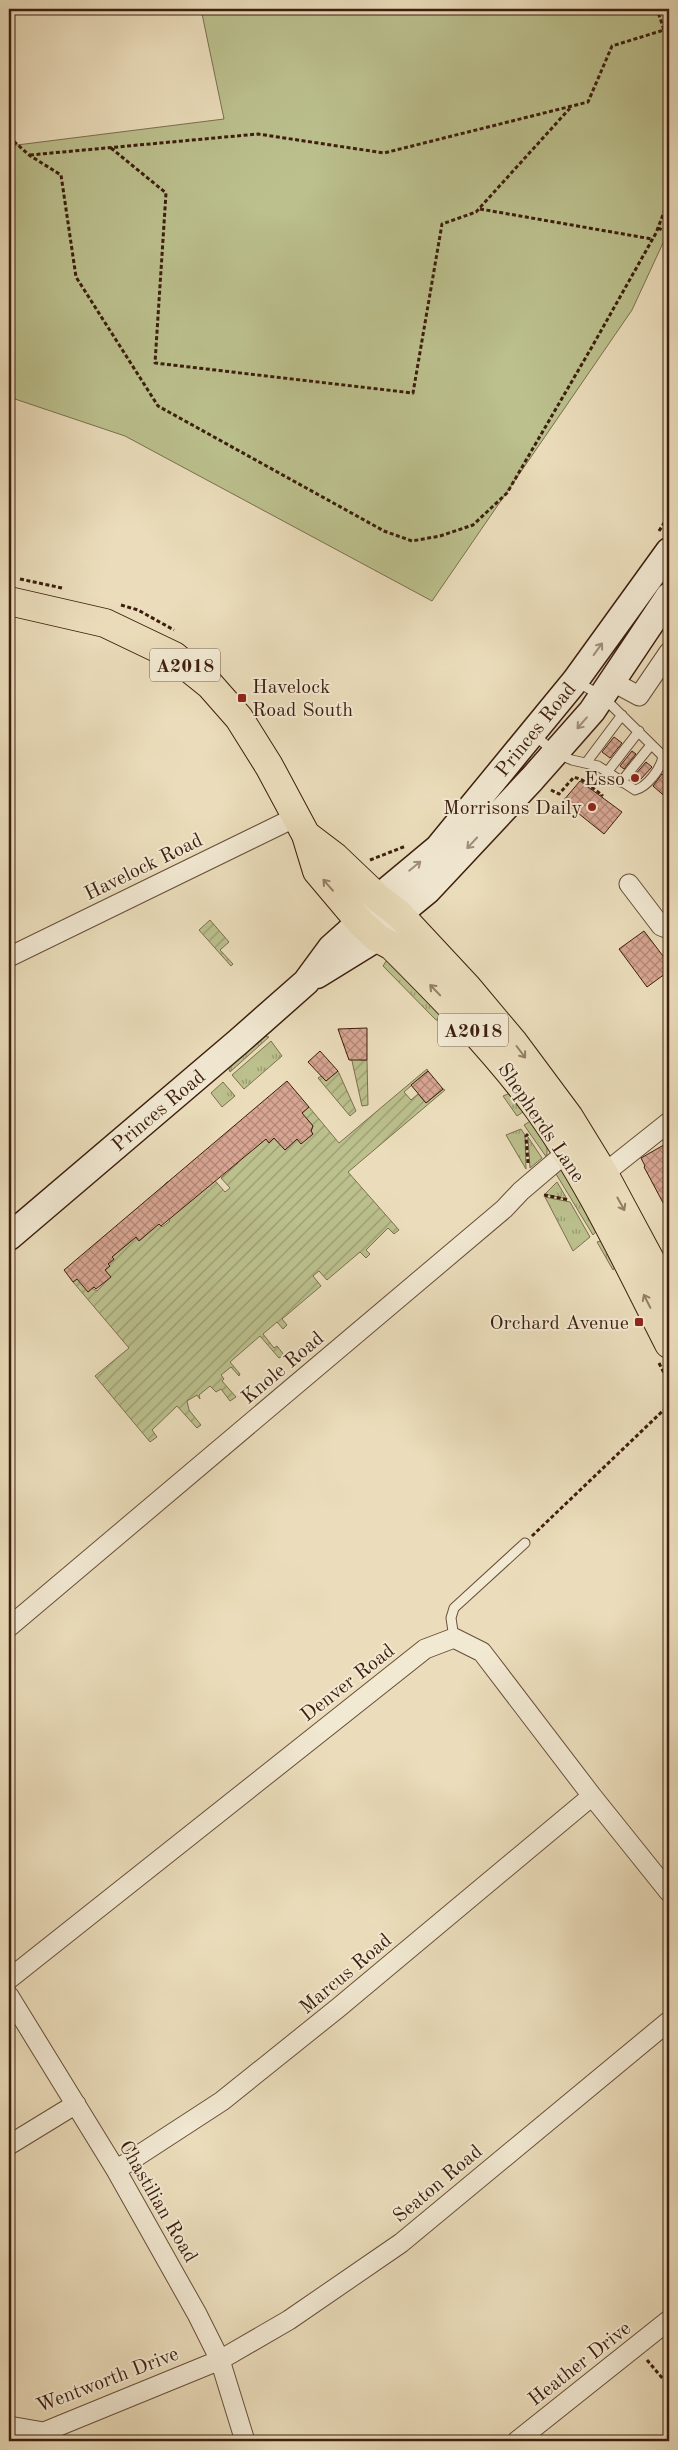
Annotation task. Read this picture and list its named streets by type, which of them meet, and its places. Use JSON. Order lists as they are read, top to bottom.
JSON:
{
  "streets": {
    "main road": ["A2018", "Princes Road", "Shepherds Lane"],
    "street": [
      "Havelock Road",
      "Knole Road",
      "Denver Road",
      "Marcus Road",
      "Seaton Road",
      "Chastilian Road",
      "Heather Drive",
      "Wentworth Drive"
    ]
  },
  "crossings": [
    ["Princes Road", "Shepherds Lane"],
    ["Havelock Road", "Shepherds Lane"],
    ["Shepherds Lane", "Knole Road"],
    ["Marcus Road", "Chastilian Road"],
    ["Seaton Road", "Chastilian Road"],
    ["Seaton Road", "Wentworth Drive"],
    ["Chastilian Road", "Wentworth Drive"]
  ],
  "places": {
    "transit": ["Havelock Road South", "Orchard Avenue"],
    "other": ["Esso", "Morrisons Daily"]
  }
}
